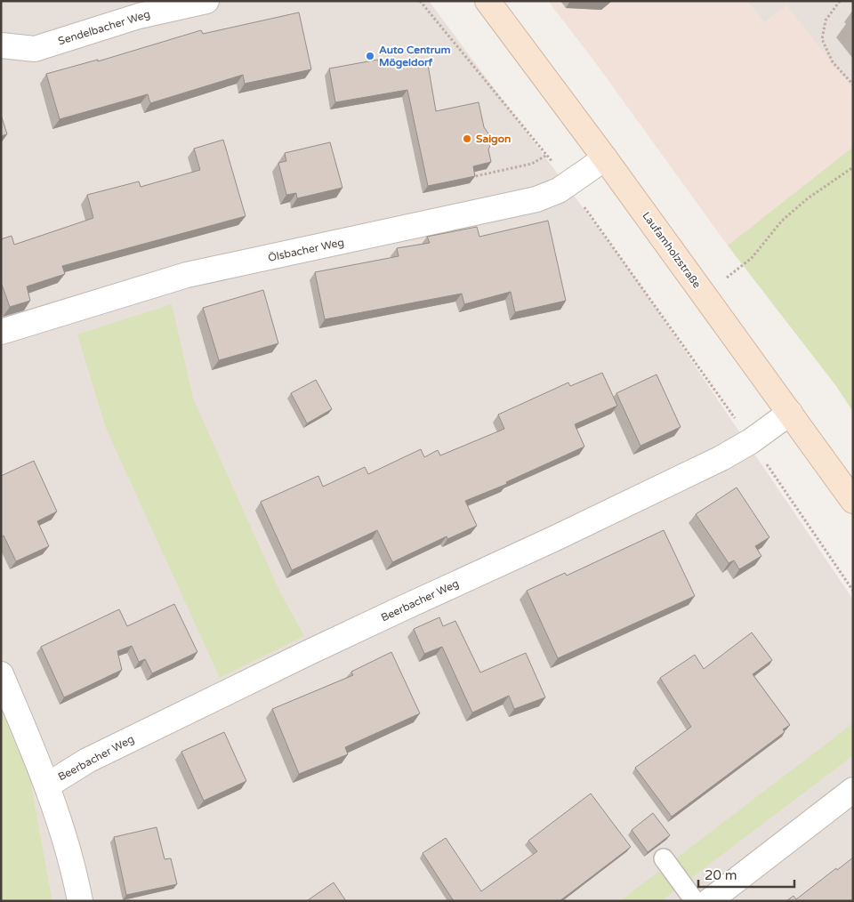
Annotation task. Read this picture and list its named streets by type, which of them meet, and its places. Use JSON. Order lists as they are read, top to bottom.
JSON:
{
  "streets": {
    "main road": ["Laufamholzstraße"],
    "street": ["Sendelbacher Weg", "Ölsbacher Weg", "Beerbacher Weg"]
  },
  "crossings": [
    ["Ölsbacher Weg", "Laufamholzstraße"],
    ["Laufamholzstraße", "Beerbacher Weg"]
  ],
  "places": ["Auto Centrum Mögeldorf", "Saigon"],
  "scale_bar": "20 m"
}
